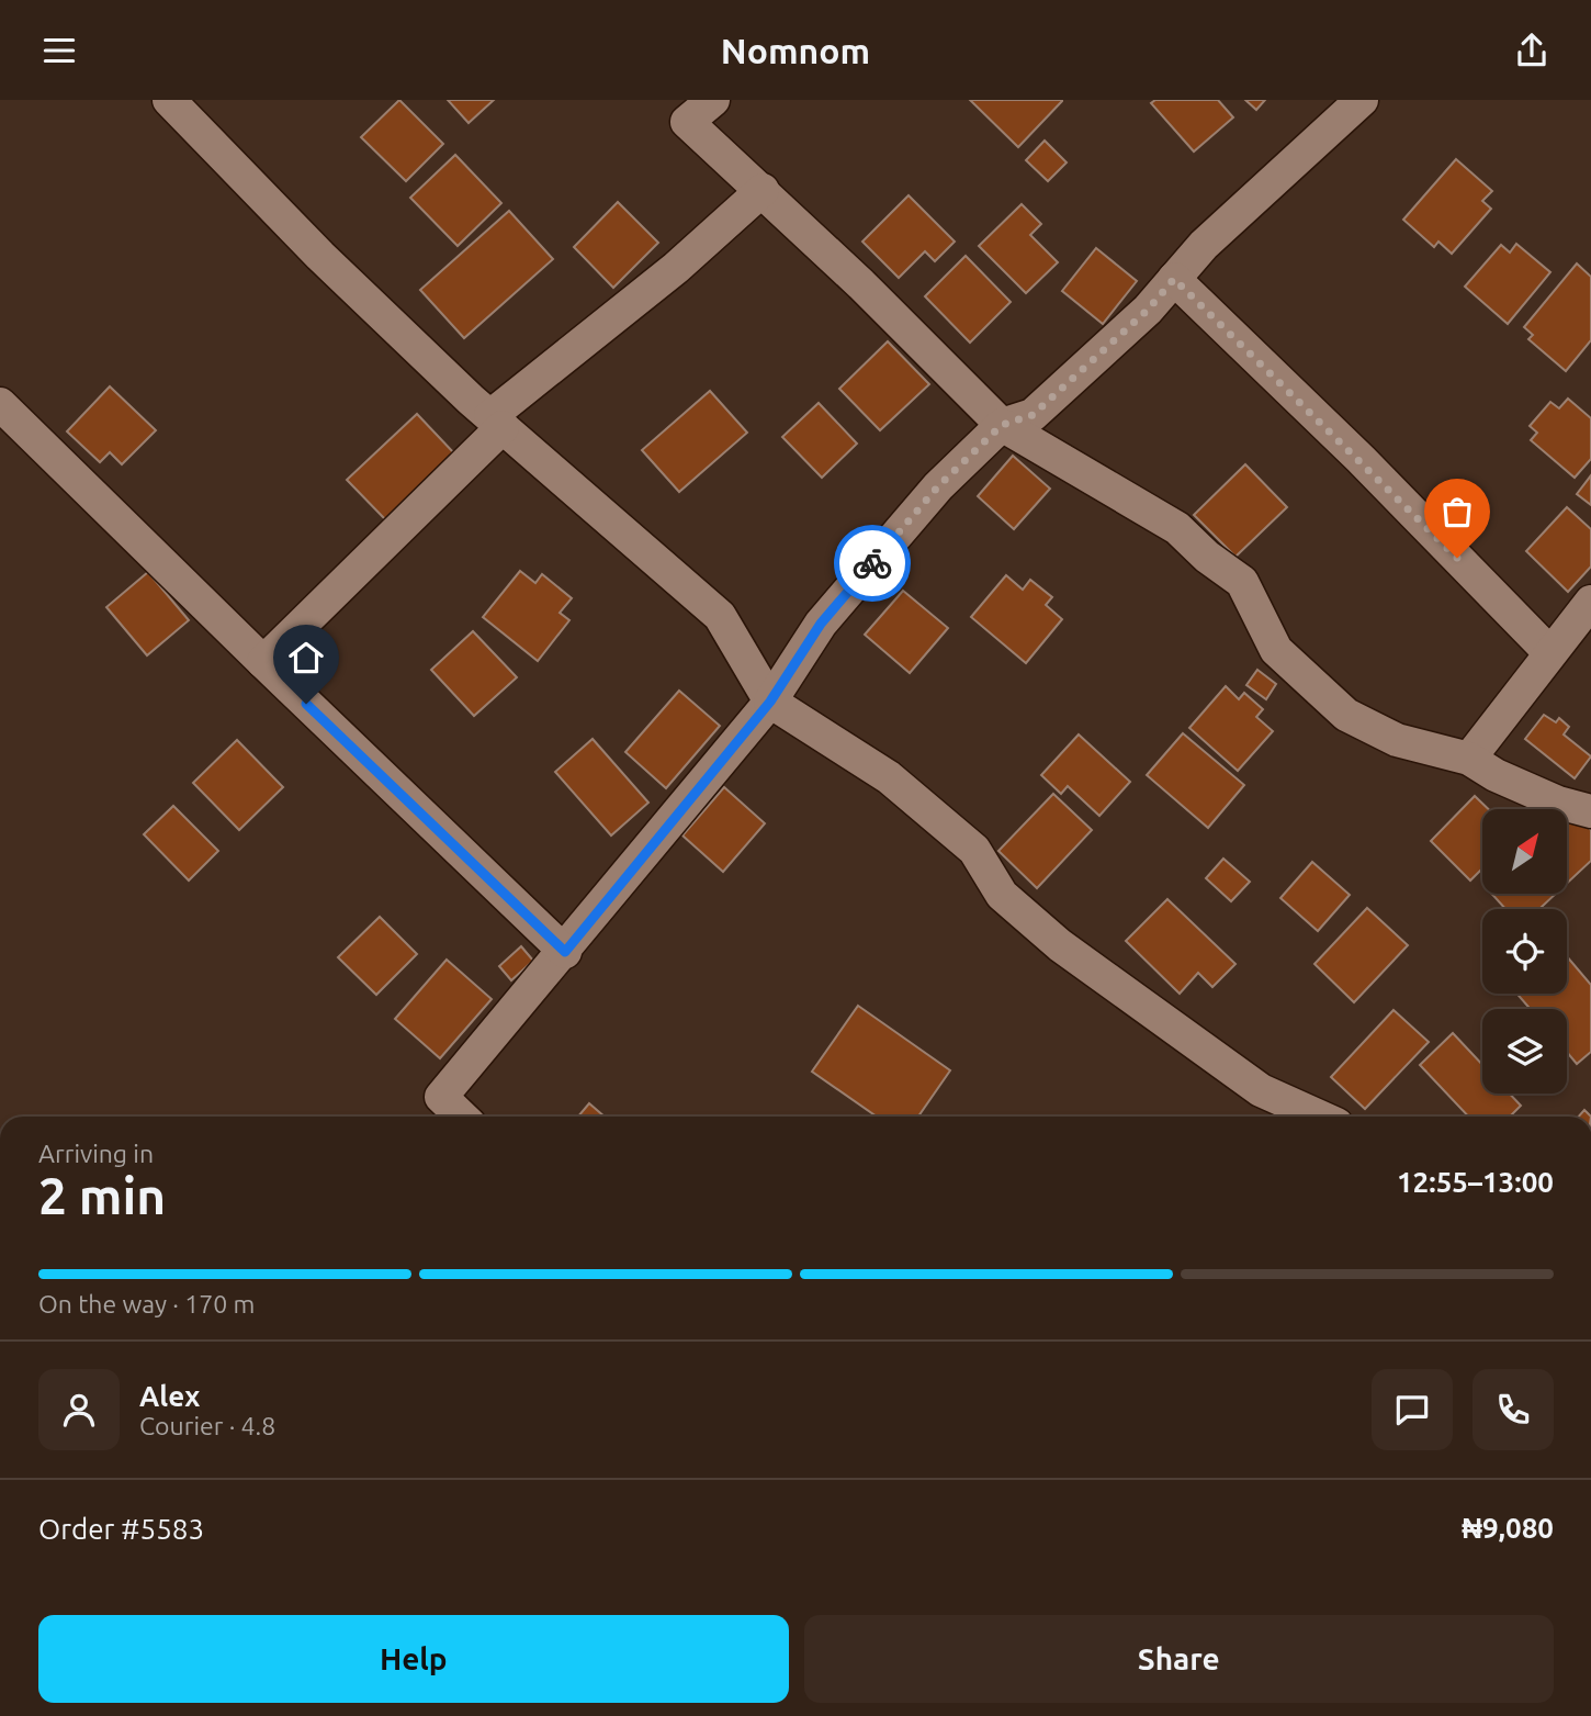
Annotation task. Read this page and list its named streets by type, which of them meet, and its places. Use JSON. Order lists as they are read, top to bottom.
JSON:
{
  "north": "top right",
  "page": {
    "header": "Nomnom",
    "heading": ["2 min", "Arriving in", "12:55–13:00"],
    "panel": [
      "Alex",
      "Courier · 4.8",
      "Order #5583",
      "₦9,080"
    ],
    "bar": "On the way · 170 m",
    "buttons": ["Help", "Share"]
  }
}
